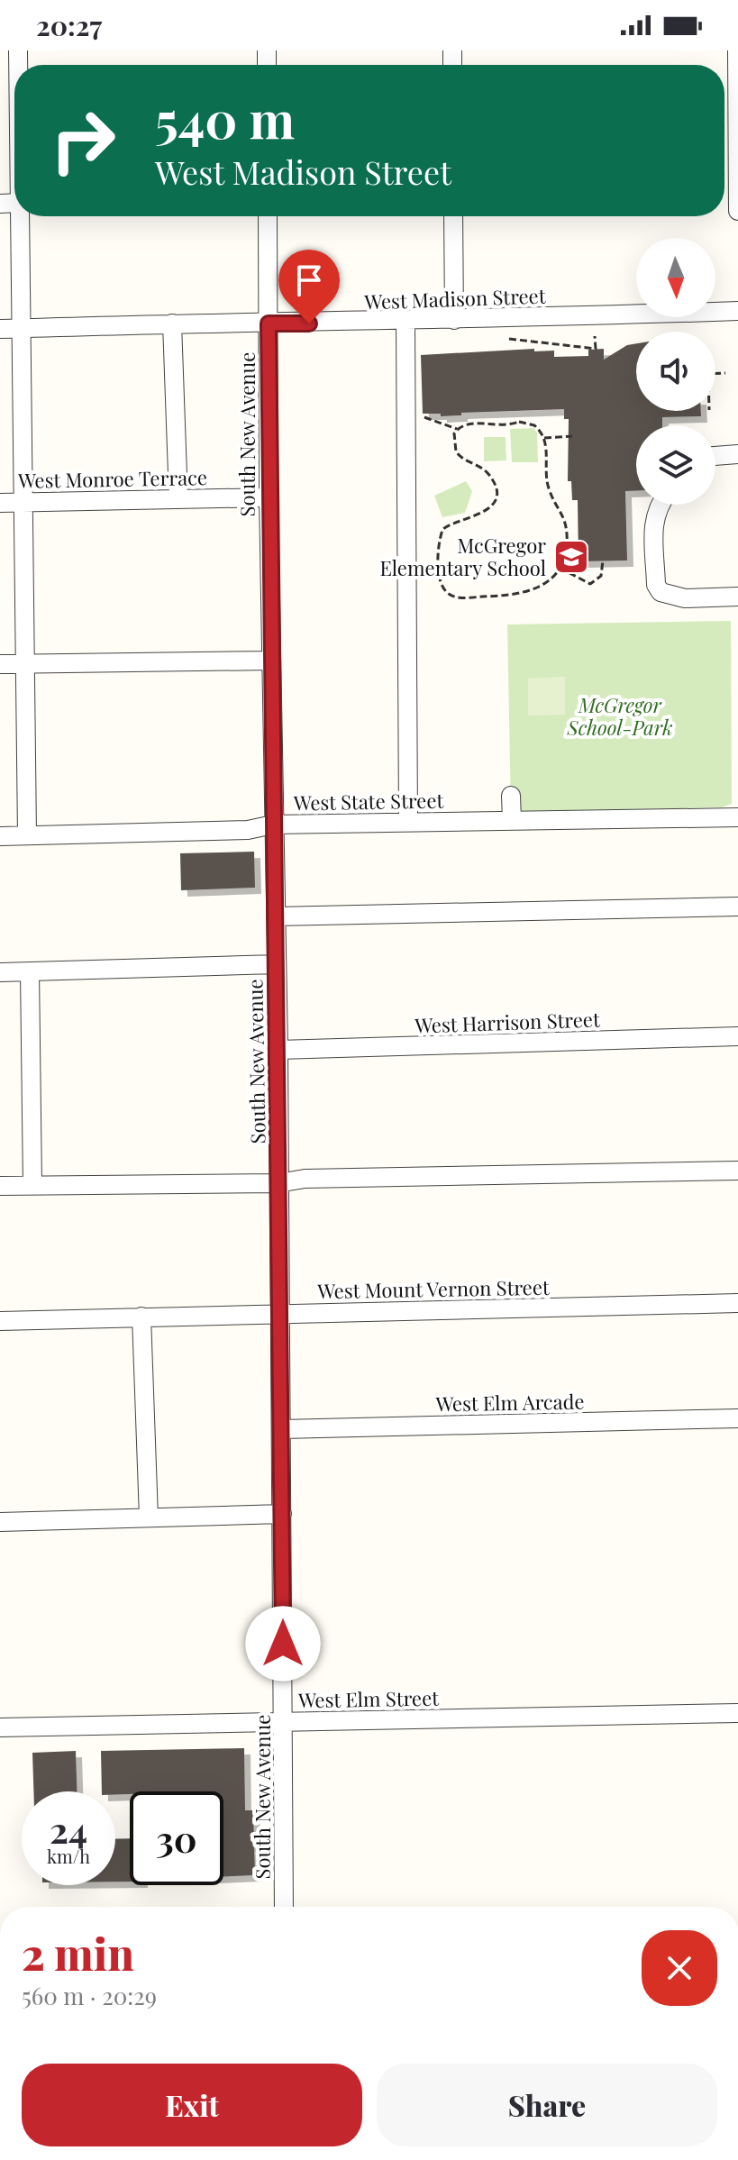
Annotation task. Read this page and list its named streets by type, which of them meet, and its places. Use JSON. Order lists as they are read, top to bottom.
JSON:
{
  "streets": {
    "street": [
      "West Madison Street",
      "South New Avenue",
      "West Monroe Terrace",
      "West State Street",
      "West Harrison Street",
      "West Mount Vernon Street",
      "West Elm Arcade",
      "West Elm Street"
    ]
  },
  "crossings": [
    ["West Madison Street", "South New Avenue"],
    ["South New Avenue", "West Monroe Terrace"],
    ["South New Avenue", "West State Street"],
    ["South New Avenue", "West Harrison Street"],
    ["South New Avenue", "West Mount Vernon Street"],
    ["South New Avenue", "West Elm Arcade"],
    ["South New Avenue", "West Elm Street"]
  ],
  "parks": ["McGregor School-Park"],
  "places": {
    "school or university": ["McGregor Elementary School"]
  },
  "north": "bottom",
  "page": {
    "status": "20:27",
    "turn": ["540 m", "West Madison Street"],
    "speed": "24 km/h",
    "limit": "30",
    "heading": ["2 min", "560 m · 20:29"],
    "buttons": ["Exit", "Share"]
  }
}
